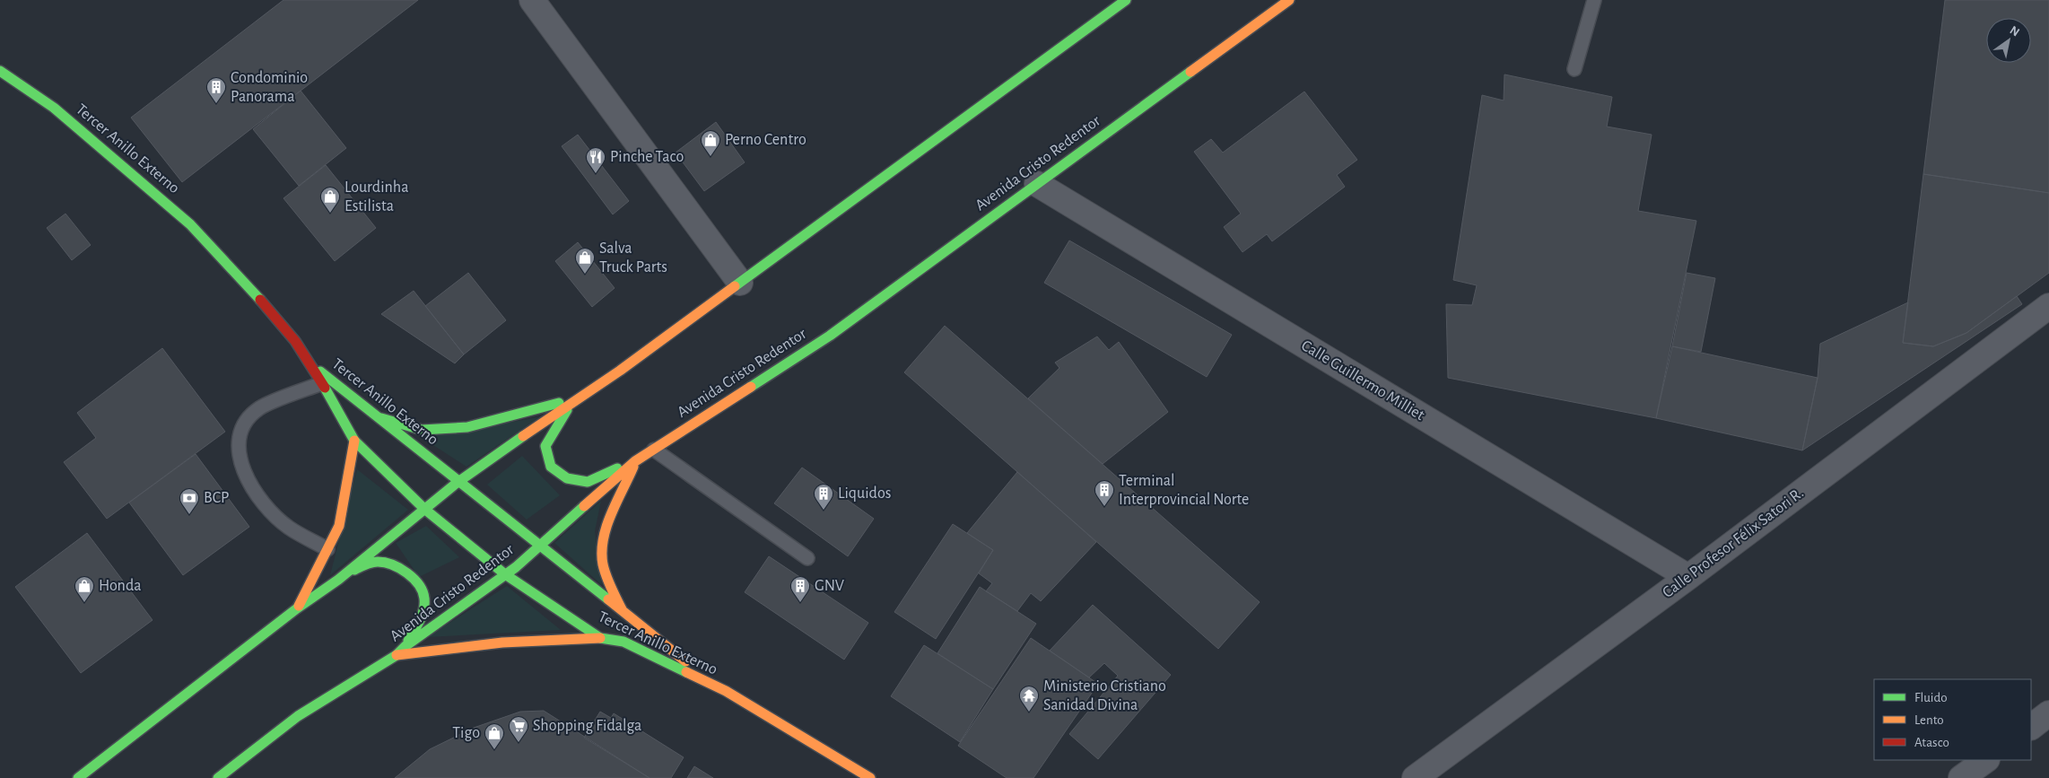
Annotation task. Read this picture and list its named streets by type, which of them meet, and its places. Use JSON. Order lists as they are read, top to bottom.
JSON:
{
  "streets": {
    "main road": ["Tercer Anillo Externo", "Avenida Cristo Redentor"],
    "street": ["Calle Guillermo Milliet", "Calle Profesor Félix Satori R."]
  },
  "crossings": [
    ["Tercer Anillo Externo", "Avenida Cristo Redentor"],
    ["Avenida Cristo Redentor", "Calle Guillermo Milliet"],
    ["Calle Guillermo Milliet", "Calle Profesor Félix Satori R."]
  ],
  "places": {
    "building": [
      "Condominio Panorama",
      "Terminal Interprovincial Norte",
      "Liquidos",
      "GNV"
    ],
    "shop": [
      "Perno Centro",
      "Lourdinha Estilista",
      "Salva Truck Parts",
      "Honda",
      "Tigo"
    ],
    "restaurant": ["Pinche Taco"],
    "bank": ["BCP"],
    "temple": ["Ministerio Cristiano Sanidad Divina"],
    "supermarket": ["Shopping Fidalga"]
  },
  "legend": ["Fluido", "Lento", "Atasco"],
  "north": "top right"
}
